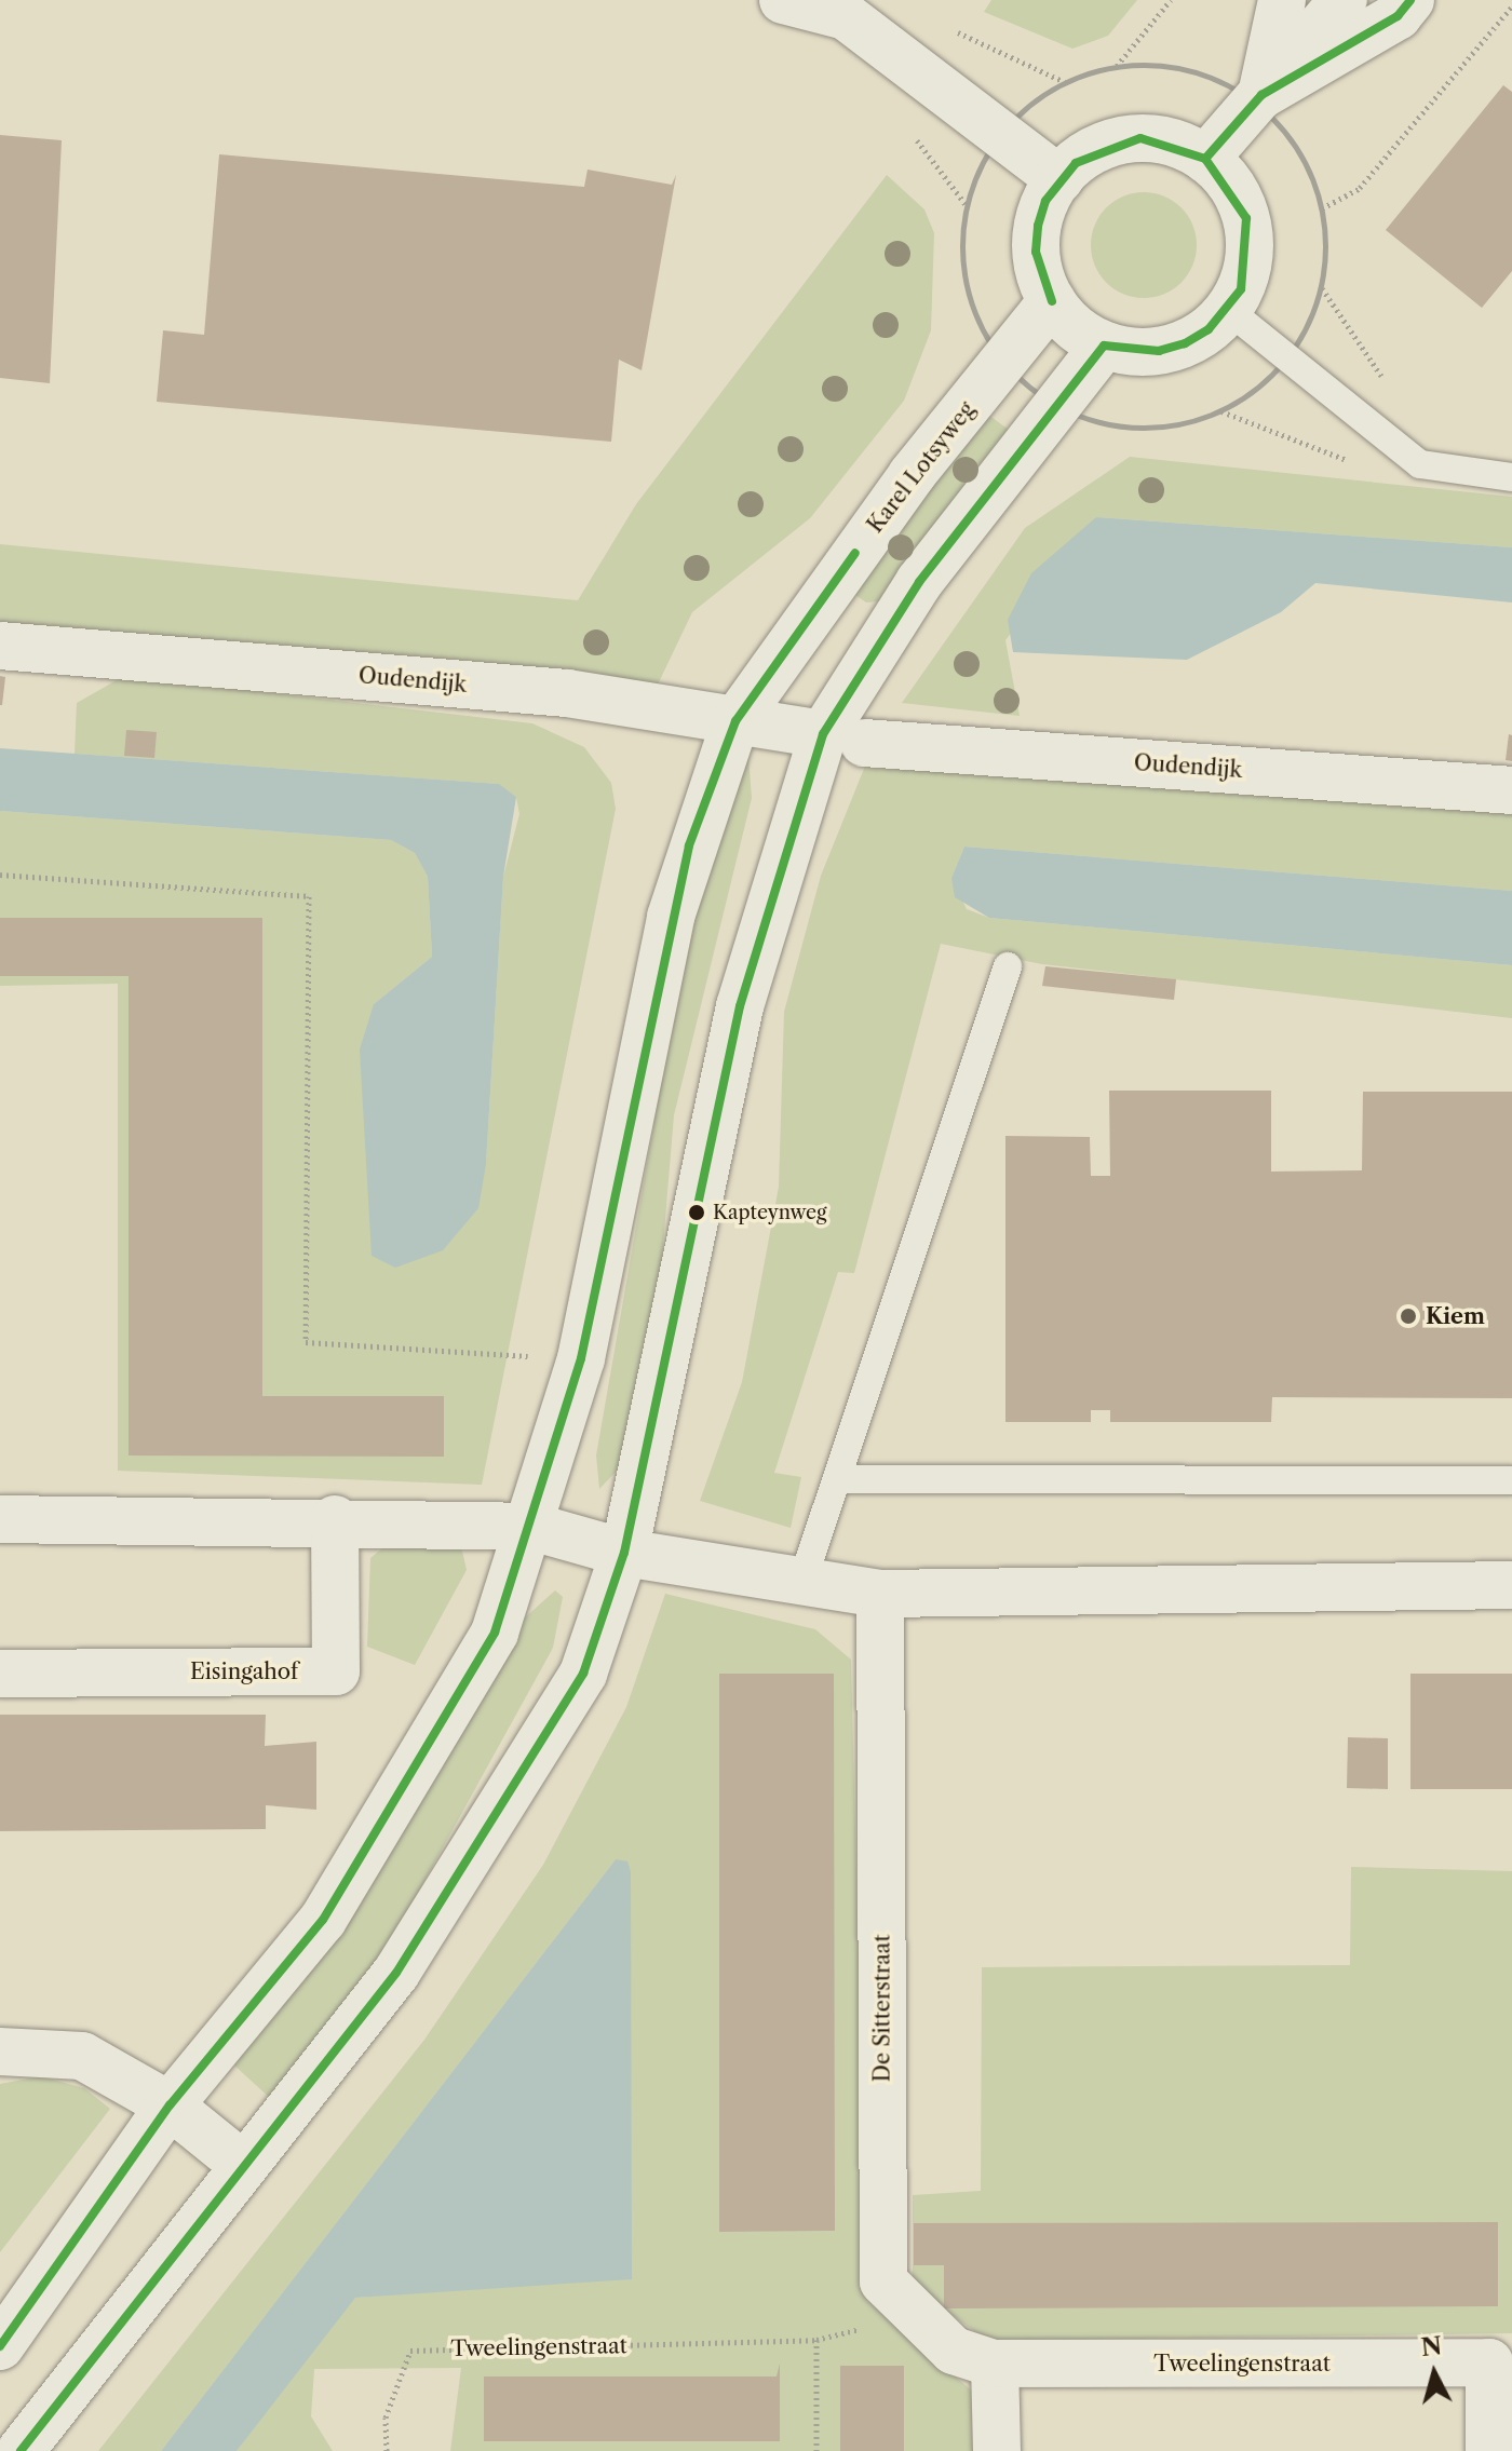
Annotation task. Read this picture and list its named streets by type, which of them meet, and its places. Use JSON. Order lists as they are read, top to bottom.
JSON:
{
  "streets": {
    "street": [
      "Karel Lotsyweg",
      "Oudendijk",
      "Eisingahof",
      "De Sitterstraat",
      "Tweelingenstraat"
    ]
  },
  "crossings": [
    ["Karel Lotsyweg", "Oudendijk"],
    ["De Sitterstraat", "Tweelingenstraat"]
  ],
  "places": ["Kapteynweg", "Kiem"],
  "north": "top"
}
